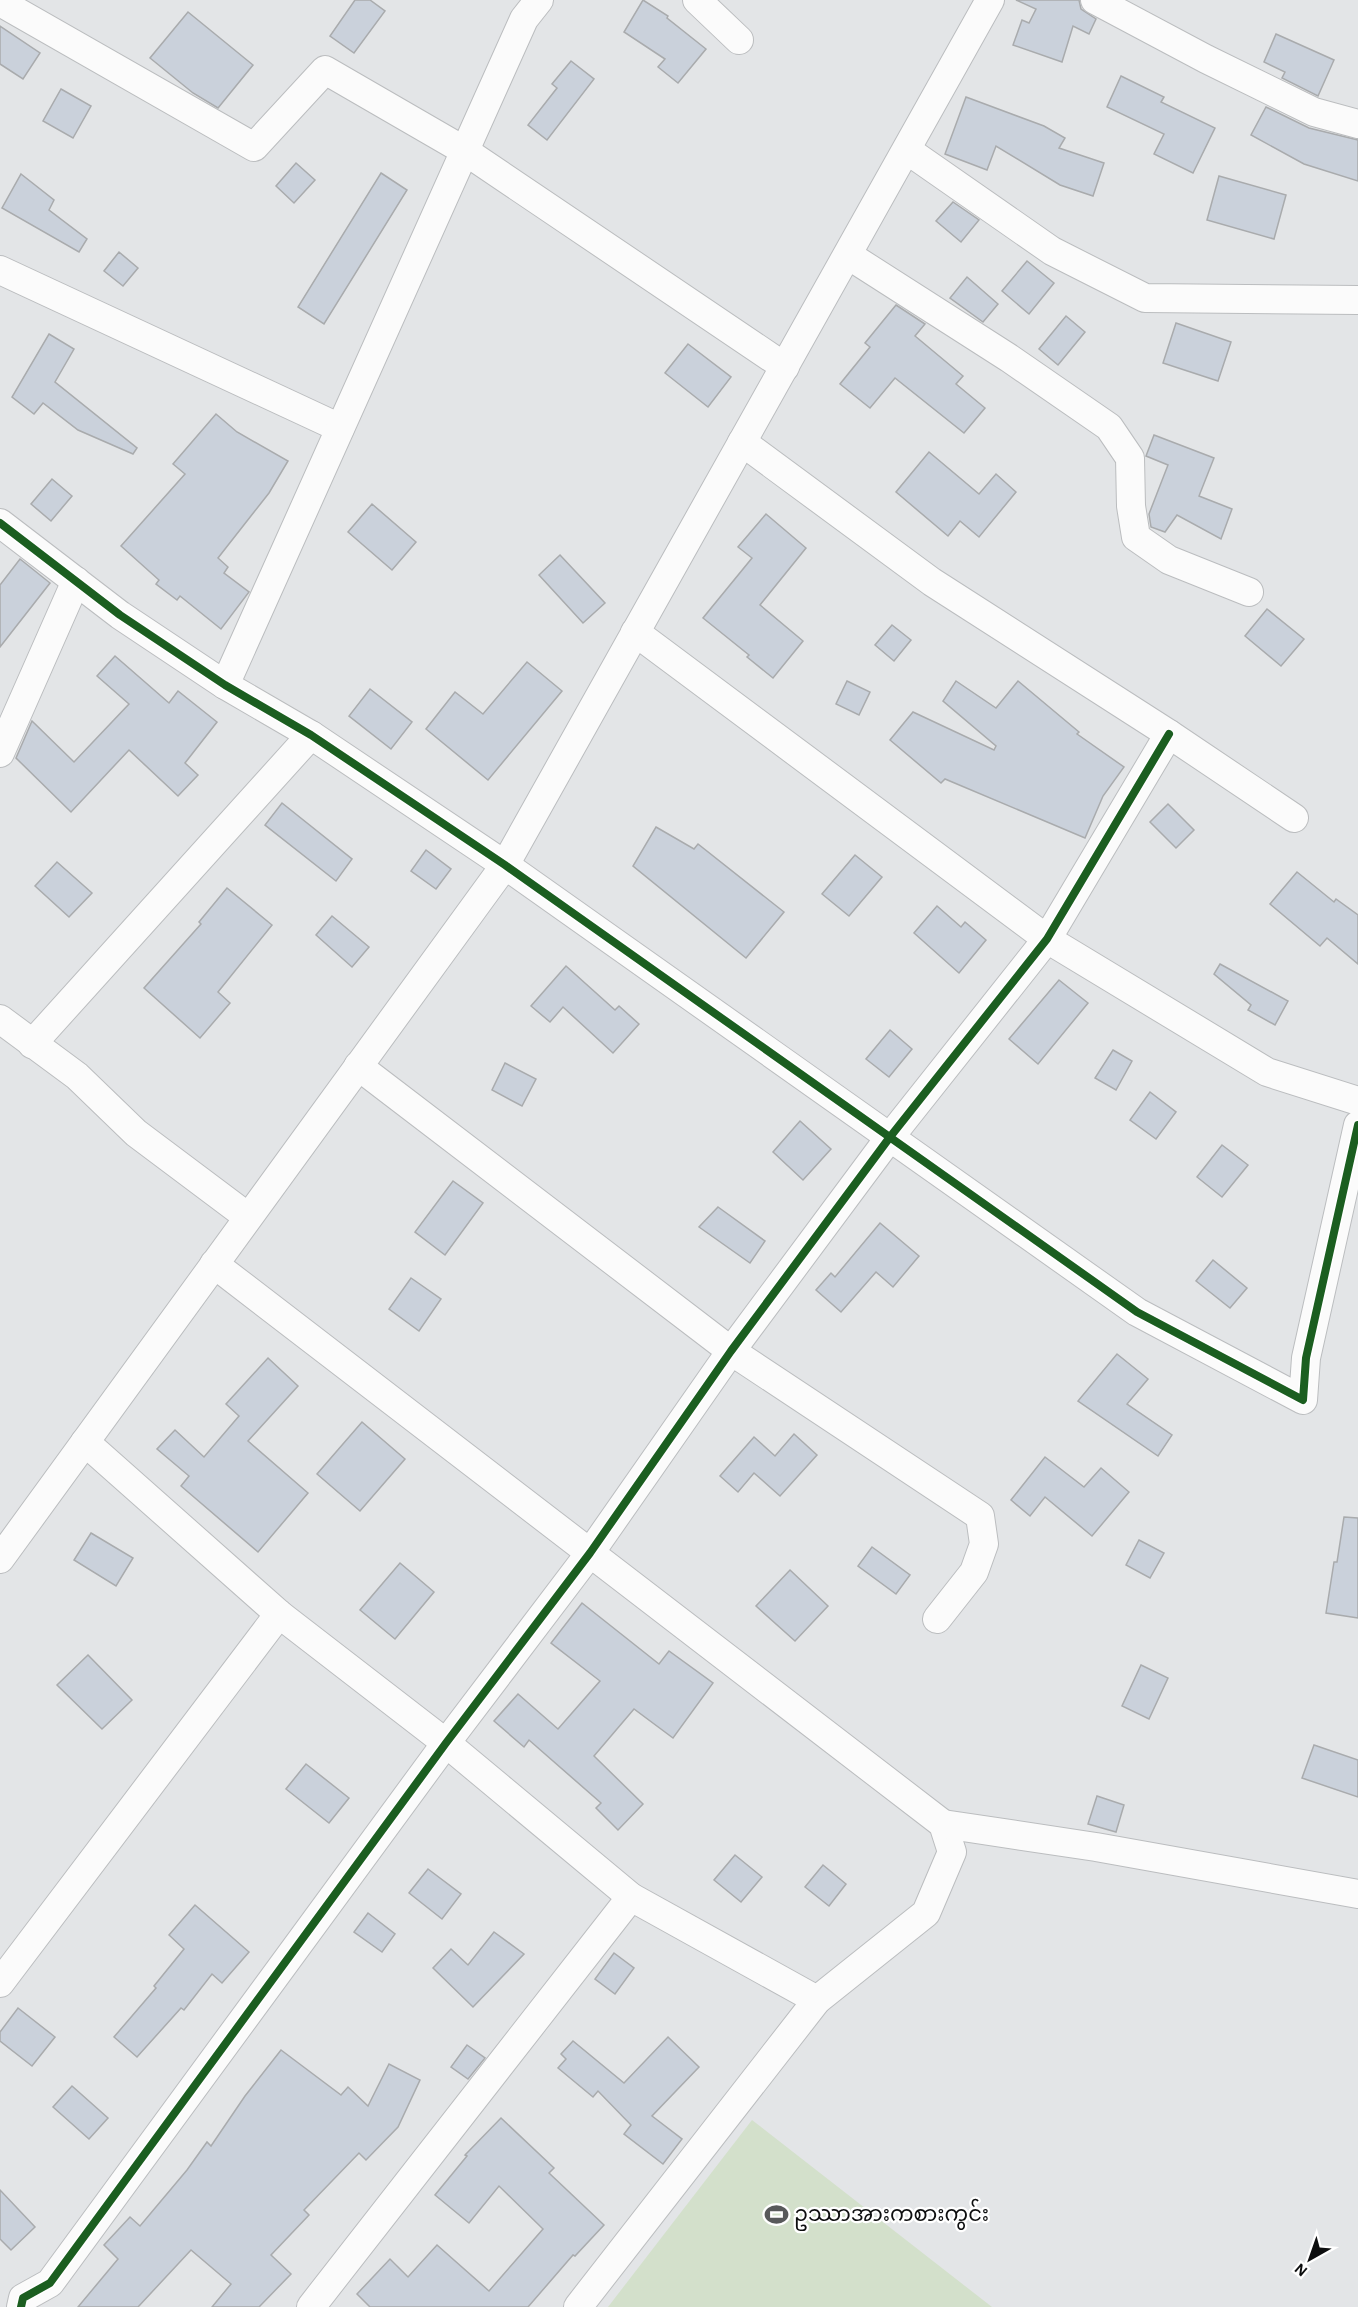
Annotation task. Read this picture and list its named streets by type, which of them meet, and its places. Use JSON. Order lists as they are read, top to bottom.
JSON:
{
  "places": {
    "sports": ["ဥဿာ‌အားကစားကွင်း"]
  },
  "north": "bottom left"
}
